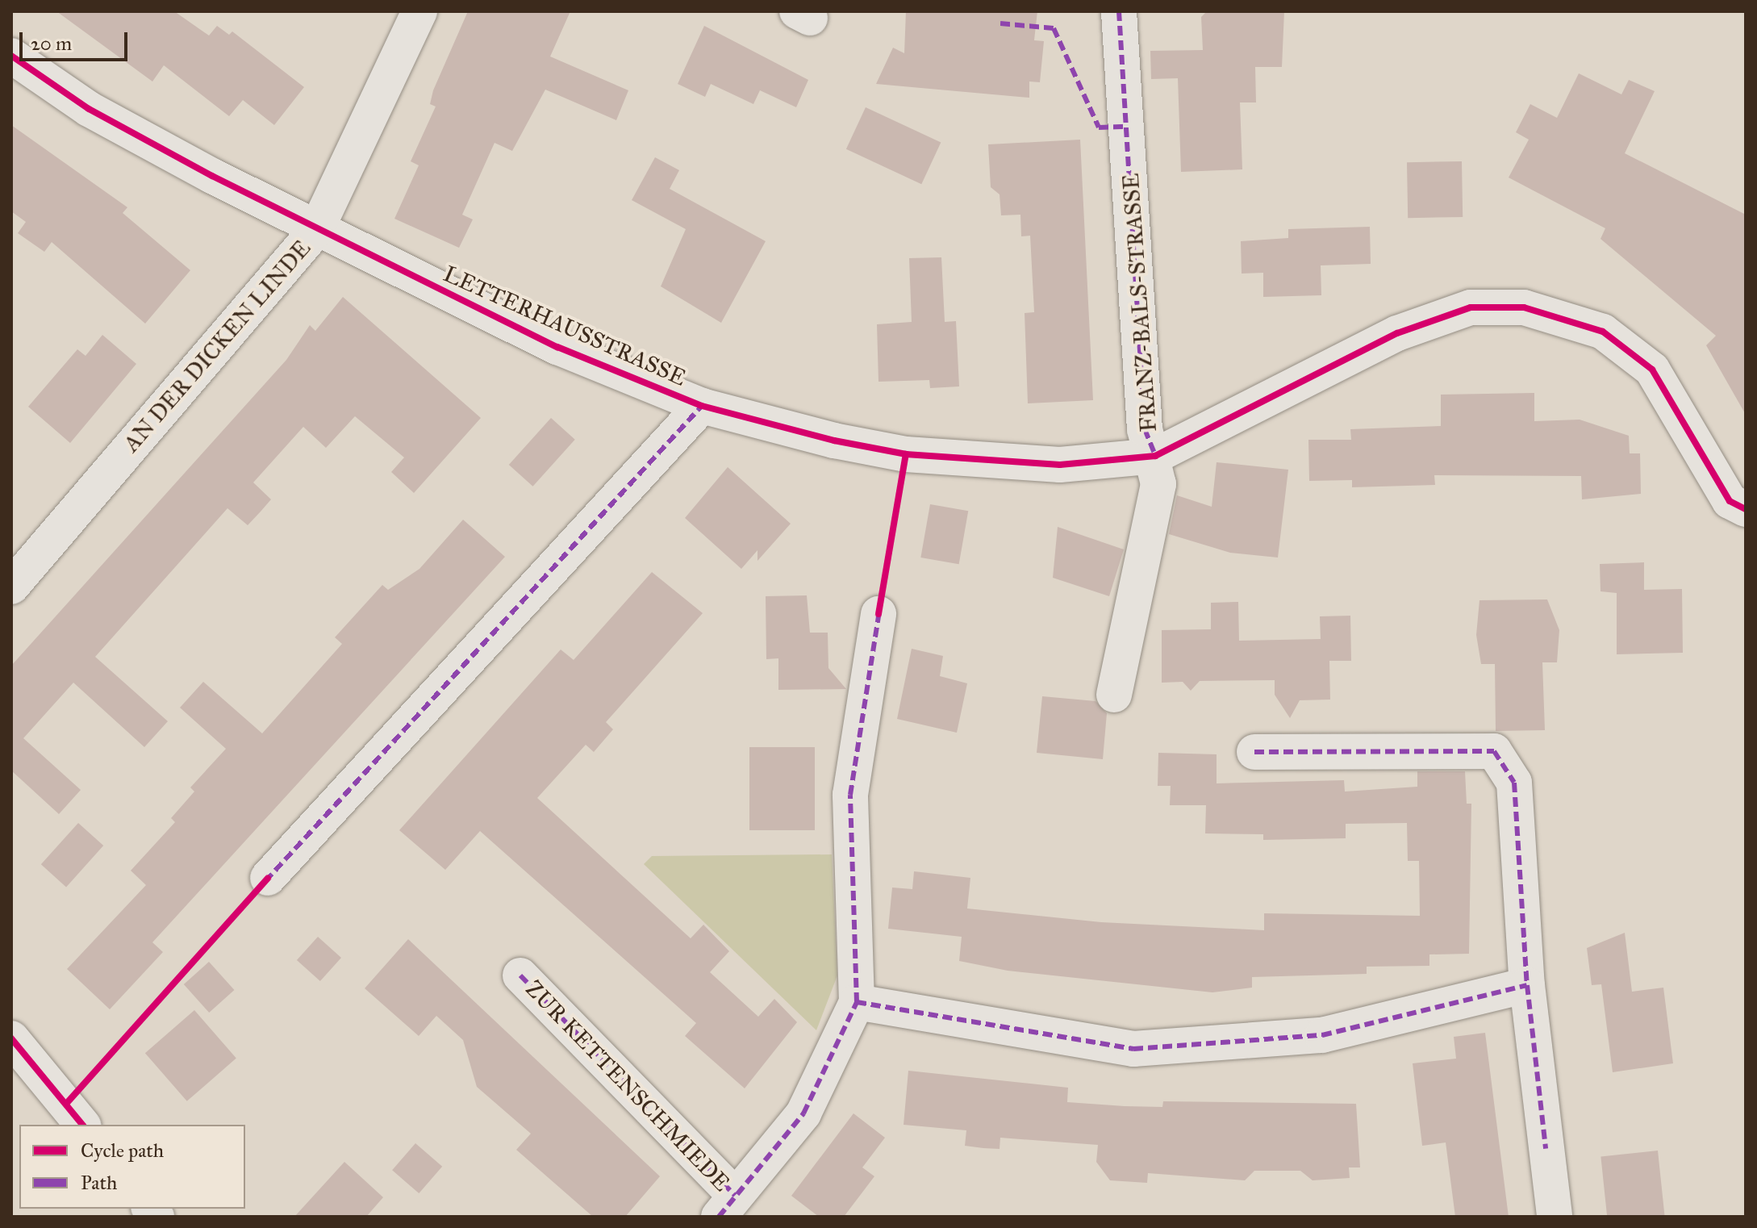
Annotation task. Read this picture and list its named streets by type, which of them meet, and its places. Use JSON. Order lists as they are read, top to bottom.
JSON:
{
  "streets": {
    "street": [
      "FRANZ-BALS-STRASSE",
      "LETTERHAUSSTRASSE",
      "AN DER DICKEN LINDE",
      "ZUR KETTENSCHMIEDE"
    ]
  },
  "crossings": [
    ["FRANZ-BALS-STRASSE", "LETTERHAUSSTRASSE"],
    ["LETTERHAUSSTRASSE", "AN DER DICKEN LINDE"]
  ],
  "legend": ["Cycle path", "Path"],
  "scale_bar": "20 m"
}
